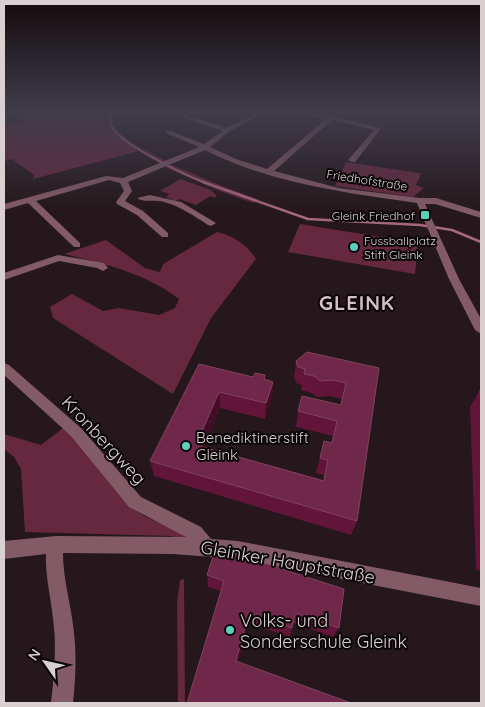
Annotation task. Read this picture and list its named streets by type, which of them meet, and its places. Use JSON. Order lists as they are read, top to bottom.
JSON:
{
  "streets": {
    "street": ["Friedhofstraße", "Kronbergweg", "Gleinker Hauptstraße"]
  },
  "crossings": [
    ["Kronbergweg", "Gleinker Hauptstraße"]
  ],
  "districts": ["GLEINK"],
  "places": {
    "transit": ["Gleink Friedhof"],
    "other": ["Fussballplatz Stift Gleink", "Benediktinerstift Gleink", "Volks- und Sonderschule Gleink"]
  },
  "north": "top left"
}
